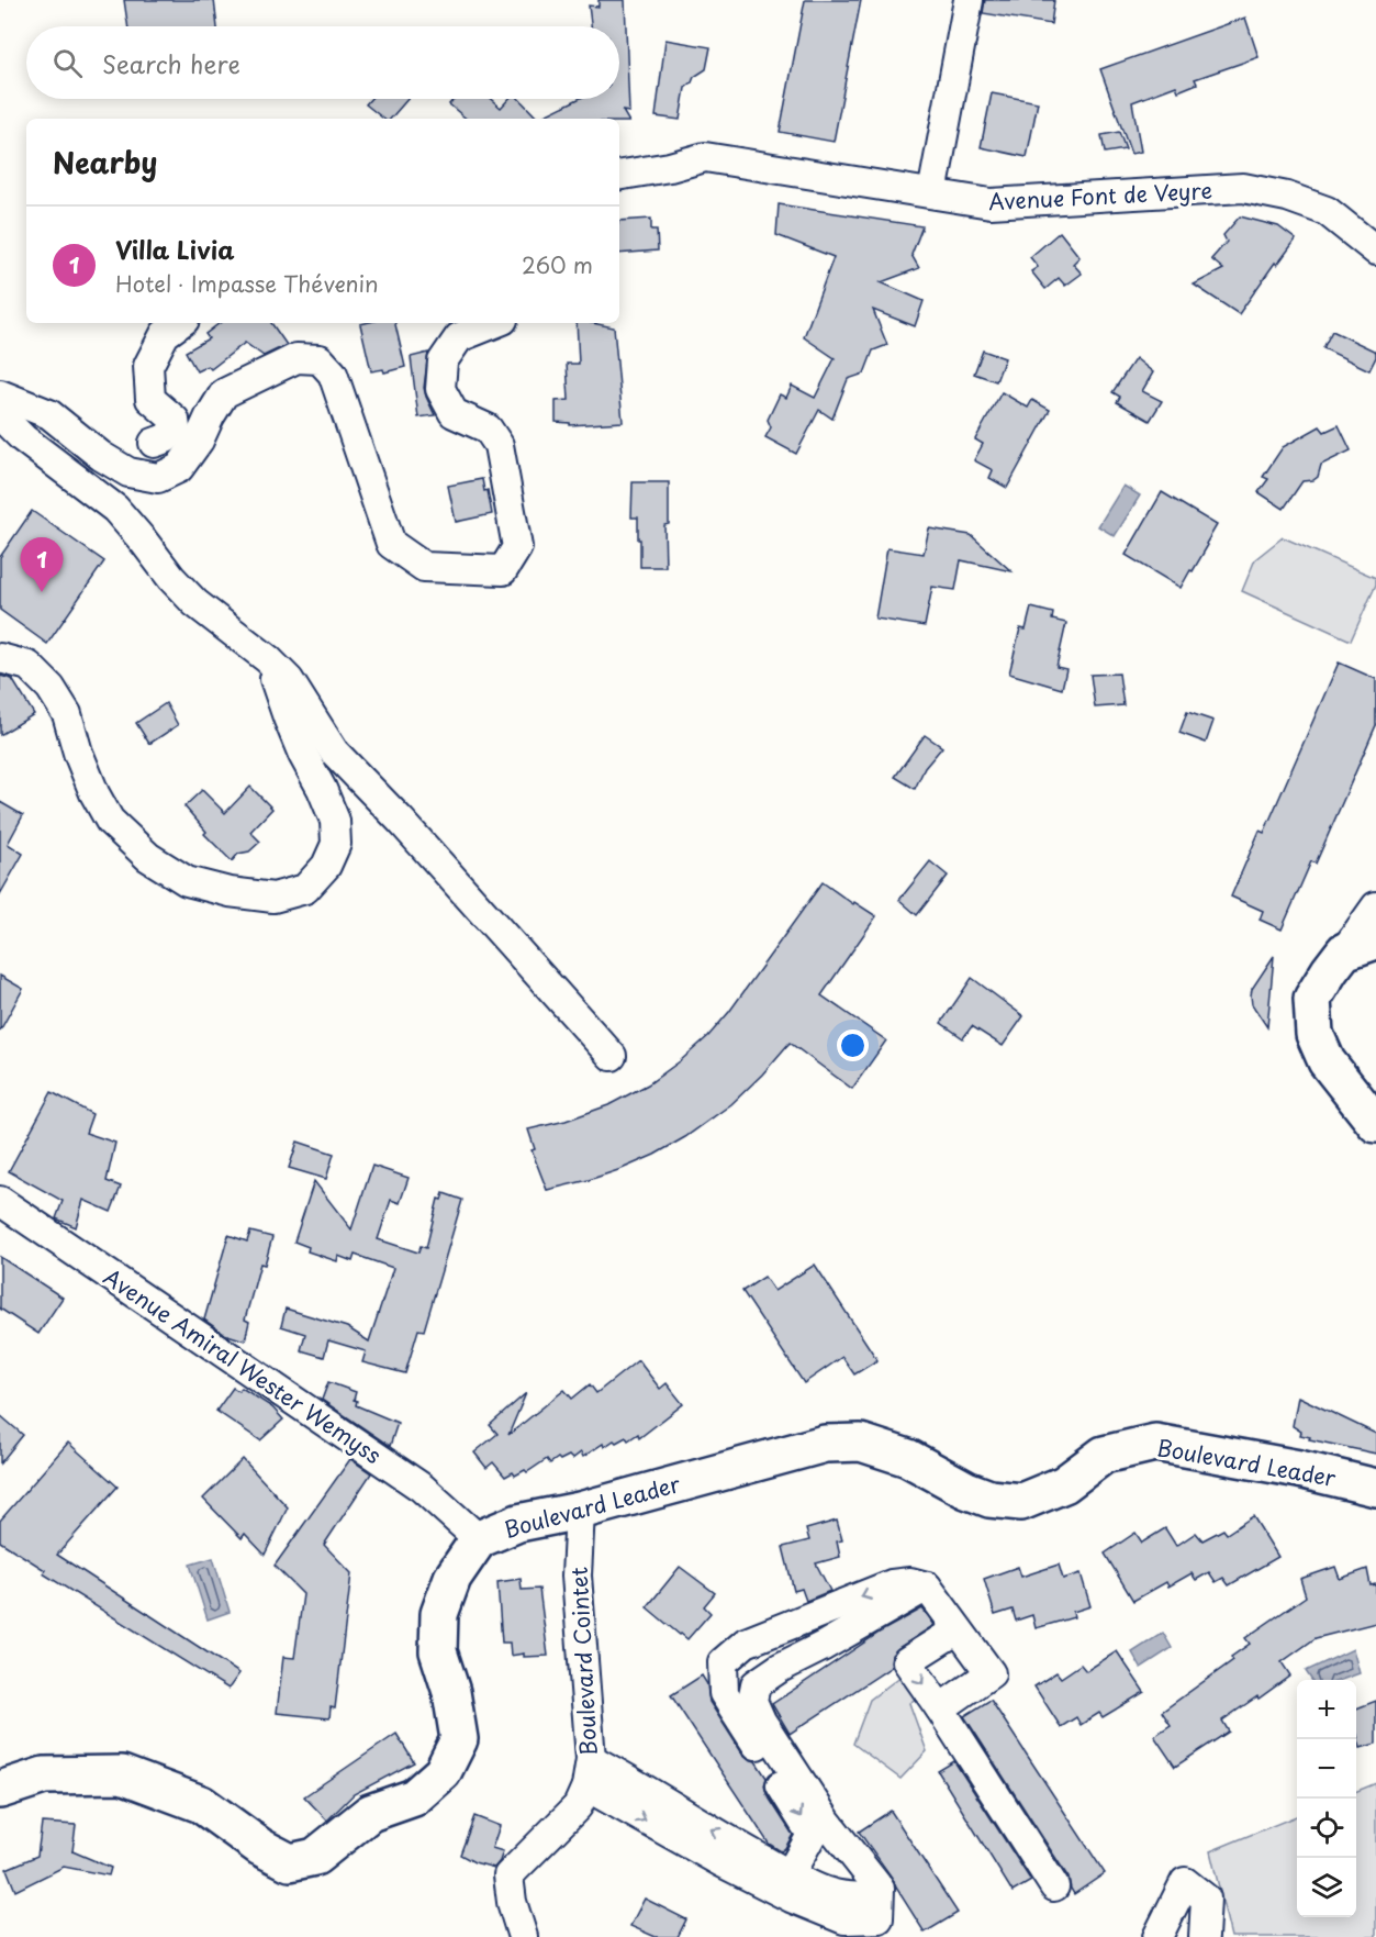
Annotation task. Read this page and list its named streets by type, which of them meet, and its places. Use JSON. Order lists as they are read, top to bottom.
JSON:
{
  "streets": {
    "street": [
      "Avenue Font de Veyre",
      "Avenue Amiral Wester Wemyss",
      "Boulevard Leader",
      "Boulevard Cointet"
    ]
  },
  "crossings": [
    ["Avenue Amiral Wester Wemyss", "Boulevard Leader"],
    ["Boulevard Leader", "Boulevard Cointet"]
  ],
  "page": {
    "search": "Search here",
    "heading": "Nearby",
    "list": [
      {
        "mark": "1",
        "name": "Villa Livia",
        "note": "Hotel · Impasse Thévenin",
        "value": "260 m"
      }
    ],
    "pins": "1",
    "map_buttons": ["+", "−"]
  }
}
